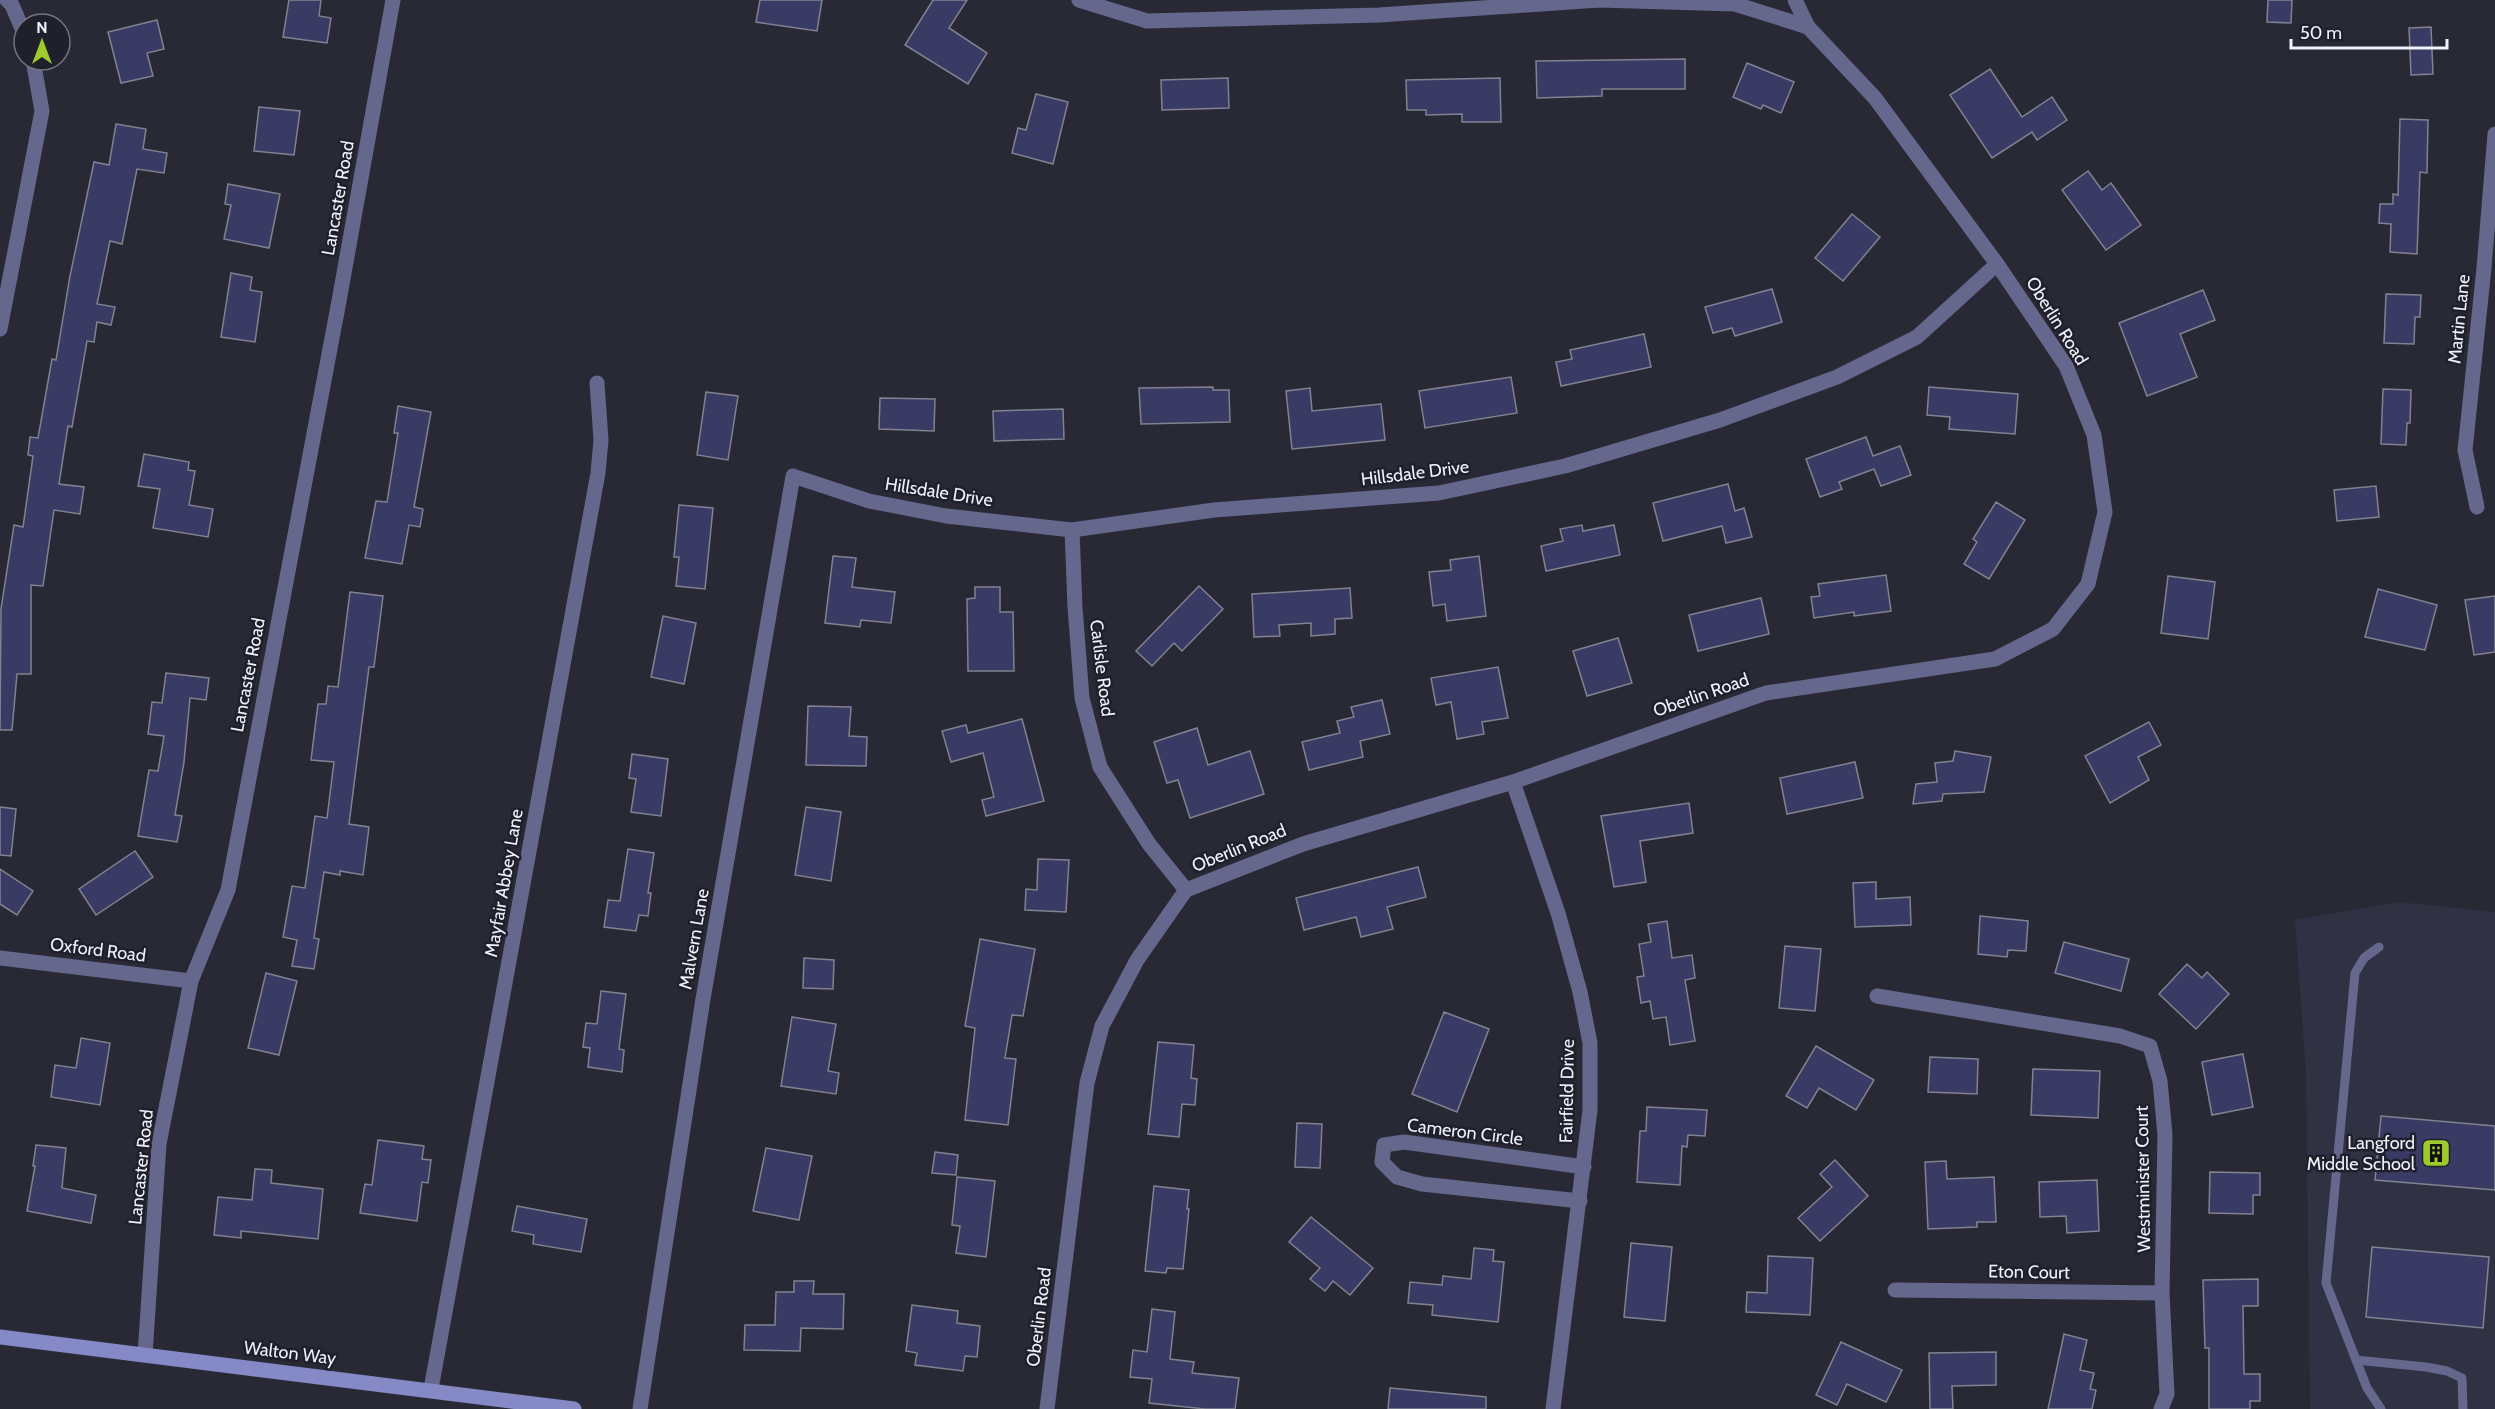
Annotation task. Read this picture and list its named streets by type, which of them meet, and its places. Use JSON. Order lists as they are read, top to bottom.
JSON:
{
  "streets": {
    "main road": ["Walton Way"],
    "street": [
      "Lancaster Road",
      "Martin Lane",
      "Oberlin Road",
      "Hillsdale Drive",
      "Carlisle Road",
      "Mayfair Abbey Lane",
      "Malvern Lane",
      "Oxford Road",
      "Fairfield Drive",
      "Cameron Circle",
      "Westminister Court",
      "Eton Court"
    ]
  },
  "crossings": [
    ["Lancaster Road", "Oxford Road"],
    ["Lancaster Road", "Walton Way"],
    ["Oberlin Road", "Hillsdale Drive"],
    ["Oberlin Road", "Carlisle Road"],
    ["Oberlin Road", "Fairfield Drive"],
    ["Hillsdale Drive", "Carlisle Road"],
    ["Hillsdale Drive", "Malvern Lane"],
    ["Mayfair Abbey Lane", "Walton Way"],
    ["Fairfield Drive", "Cameron Circle"],
    ["Westminister Court", "Eton Court"]
  ],
  "places": {
    "building": ["Langford Middle School"]
  },
  "scale_bar": "50 m",
  "north": "top"
}
